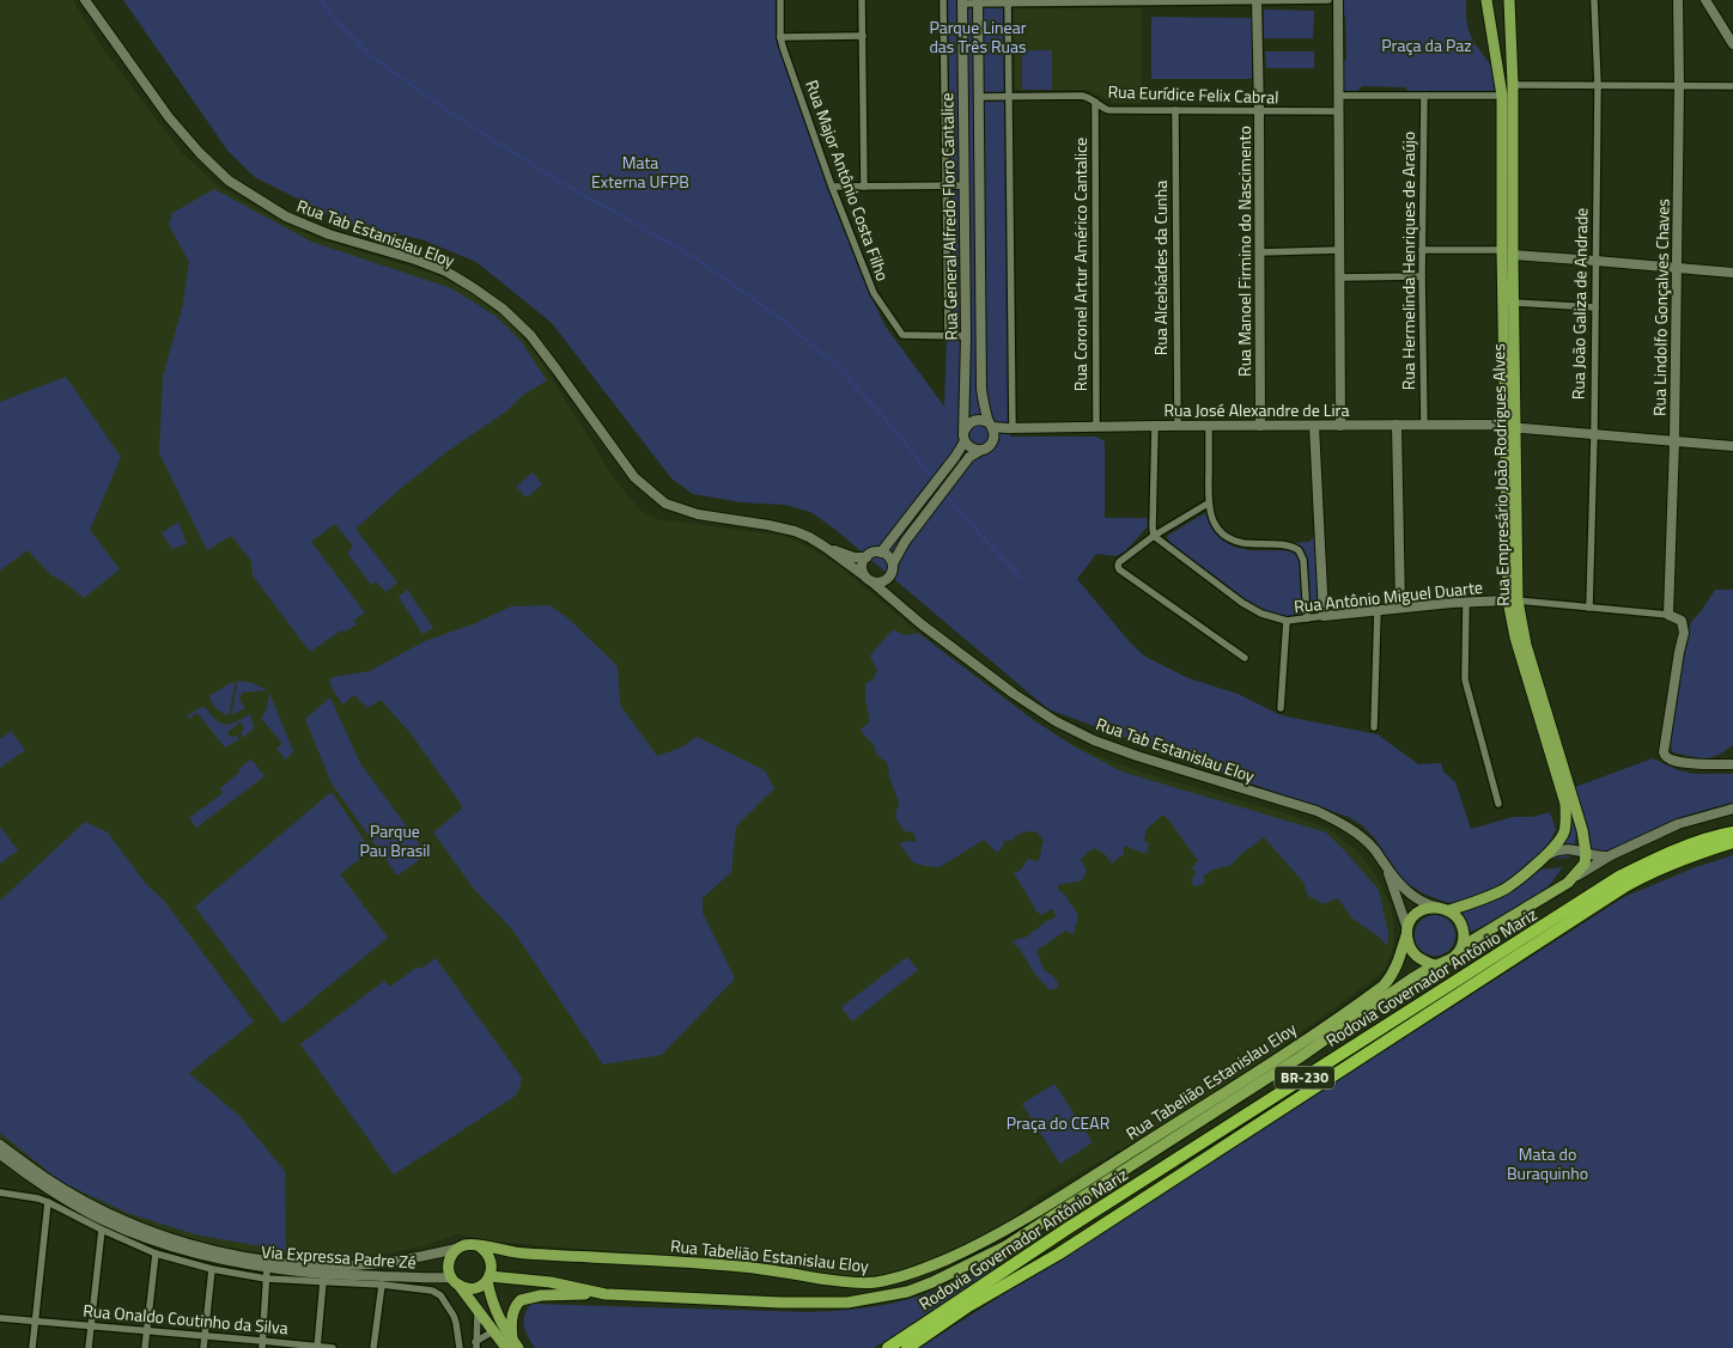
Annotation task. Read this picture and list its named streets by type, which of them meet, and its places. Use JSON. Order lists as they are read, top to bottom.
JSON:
{
  "streets": {
    "highway": ["Rodovia Governador Antônio Mariz", "BR-230"],
    "main road": ["Rua Empresário João Rodrigues Alves", "Rua Tabelião Estanislau Eloy"],
    "street": [
      "Rua Eurídice Felix Cabral",
      "Rua Major Antônio Costa Filho",
      "Rua General Alfredo Floro Cantalice",
      "Rua Tab Estanislau Eloy",
      "Rua Manoel Firmino do Nascimento",
      "Rua Hermelinda Henriques de Araújo",
      "Rua Coronel Artur Américo Cantalice",
      "Rua Alcebíades da Cunha",
      "Rua João Galiza de Andrade",
      "Rua Lindolfo Gonçalves Chaves",
      "Rua José Alexandre de Lira",
      "Rua Antônio Miguel Duarte",
      "Via Expressa Padre Zé",
      "Rua Onaldo Coutinho da Silva"
    ]
  },
  "crossings": [
    ["Rua Eurídice Felix Cabral", "Rua General Alfredo Floro Cantalice"],
    ["Rua Eurídice Felix Cabral", "Rua Manoel Firmino do Nascimento"],
    ["Rua Eurídice Felix Cabral", "Rua Coronel Artur Américo Cantalice"],
    ["Rua Eurídice Felix Cabral", "Rua Alcebíades da Cunha"],
    ["Rua Major Antônio Costa Filho", "Rua General Alfredo Floro Cantalice"],
    ["Rua General Alfredo Floro Cantalice", "Rua José Alexandre de Lira"],
    ["Rua Tab Estanislau Eloy", "Rua Empresário João Rodrigues Alves"],
    ["Rua Tab Estanislau Eloy", "Rua Tabelião Estanislau Eloy"],
    ["Rua Manoel Firmino do Nascimento", "Rua José Alexandre de Lira"],
    ["Rua Hermelinda Henriques de Araújo", "Rua José Alexandre de Lira"],
    ["Rua Coronel Artur Américo Cantalice", "Rua José Alexandre de Lira"],
    ["Rua Alcebíades da Cunha", "Rua José Alexandre de Lira"],
    ["Rua João Galiza de Andrade", "Rua José Alexandre de Lira"],
    ["Rua João Galiza de Andrade", "Rua Antônio Miguel Duarte"],
    ["Rua Lindolfo Gonçalves Chaves", "Rua José Alexandre de Lira"],
    ["Rua Lindolfo Gonçalves Chaves", "Rua Antônio Miguel Duarte"],
    ["Rua José Alexandre de Lira", "Rua Empresário João Rodrigues Alves"],
    ["Rua Empresário João Rodrigues Alves", "Rua Antônio Miguel Duarte"],
    ["Rua Empresário João Rodrigues Alves", "Rua Tabelião Estanislau Eloy"],
    ["Rua Tabelião Estanislau Eloy", "Via Expressa Padre Zé"]
  ],
  "parks": [
    "Parque Linear das Três Ruas",
    "Praça da Paz",
    "Mata Externa UFPB",
    "Parque Pau Brasil",
    "Praça do CEAR",
    "Mata do Buraquinho"
  ]
}
